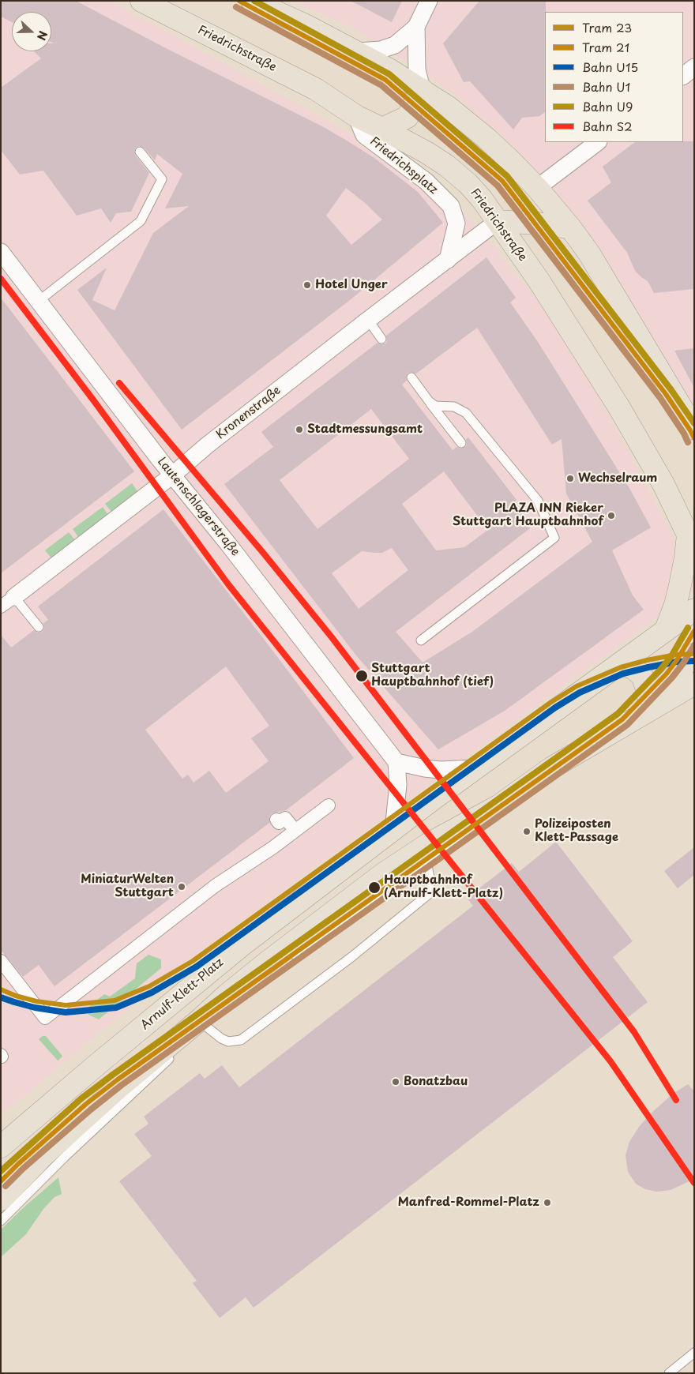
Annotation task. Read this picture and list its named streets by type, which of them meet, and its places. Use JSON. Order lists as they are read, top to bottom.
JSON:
{
  "streets": {
    "main road": ["Friedrichstraße", "Arnulf-Klett-Platz"],
    "street": ["Friedrichsplatz", "Kronenstraße", "Lautenschlagerstraße"]
  },
  "crossings": [
    ["Friedrichstraße", "Friedrichsplatz"],
    ["Friedrichstraße", "Kronenstraße"],
    ["Friedrichsplatz", "Kronenstraße"],
    ["Kronenstraße", "Lautenschlagerstraße"]
  ],
  "places": [
    "Hotel Unger",
    "Stadtmessungsamt",
    "Wechselraum",
    "PLAZA INN Rieker Stuttgart Hauptbahnhof",
    "Stuttgart Hauptbahnhof (tief)",
    "Polizeiposten Klett-Passage",
    "MiniaturWelten Stuttgart",
    "Hauptbahnhof (Arnulf-Klett-Platz)",
    "Bonatzbau",
    "Manfred-Rommel-Platz"
  ],
  "lines": [
    "tram line 21",
    "rail line U9",
    "rail line U1",
    "rail line S2",
    "tram line 23",
    "rail line U15"
  ],
  "legend": [
    "Tram 23",
    "Tram 21",
    "Bahn U15",
    "Bahn U1",
    "Bahn U9",
    "Bahn S2"
  ],
  "north": "right"
}
